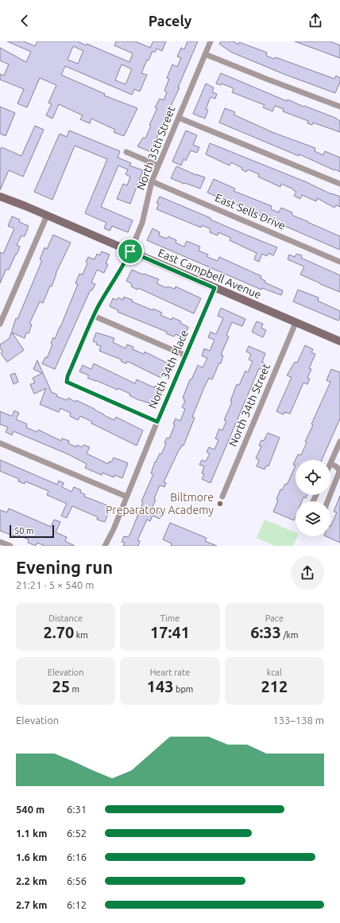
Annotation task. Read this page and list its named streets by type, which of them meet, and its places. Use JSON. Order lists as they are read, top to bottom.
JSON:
{
  "streets": {
    "street": [
      "North 35th Street",
      "East Sells Drive",
      "East Campbell Avenue",
      "North 34th Place",
      "North 34th Street"
    ]
  },
  "crossings": [
    ["North 35th Street", "East Sells Drive"],
    ["North 35th Street", "East Campbell Avenue"],
    ["North 35th Street", "North 34th Place"],
    ["East Campbell Avenue", "North 34th Place"],
    ["East Campbell Avenue", "North 34th Street"]
  ],
  "places": ["Biltmore Preparatory Academy"],
  "scale_bar": "50 m",
  "page": {
    "header": "Pacely",
    "scale": "50 m",
    "heading": ["Evening run", "21:21 · 5 × 540 m"],
    "stats": [
      ["Distance", "2.70 km"],
      ["Time", "17:41"],
      ["Pace", "6:33 /km"],
      ["Elevation", "25 m"],
      ["Heart rate", "143 bpm"],
      ["kcal", "212"]
    ],
    "chart": ["Elevation", "133–138 m"],
    "list": [
      {
        "name": "540 m",
        "note": "6:31"
      },
      {
        "name": "1.1 km",
        "note": "6:52"
      },
      {
        "name": "1.6 km",
        "note": "6:16"
      },
      {
        "name": "2.2 km",
        "note": "6:56"
      },
      {
        "name": "2.7 km",
        "note": "6:12"
      }
    ]
  }
}
